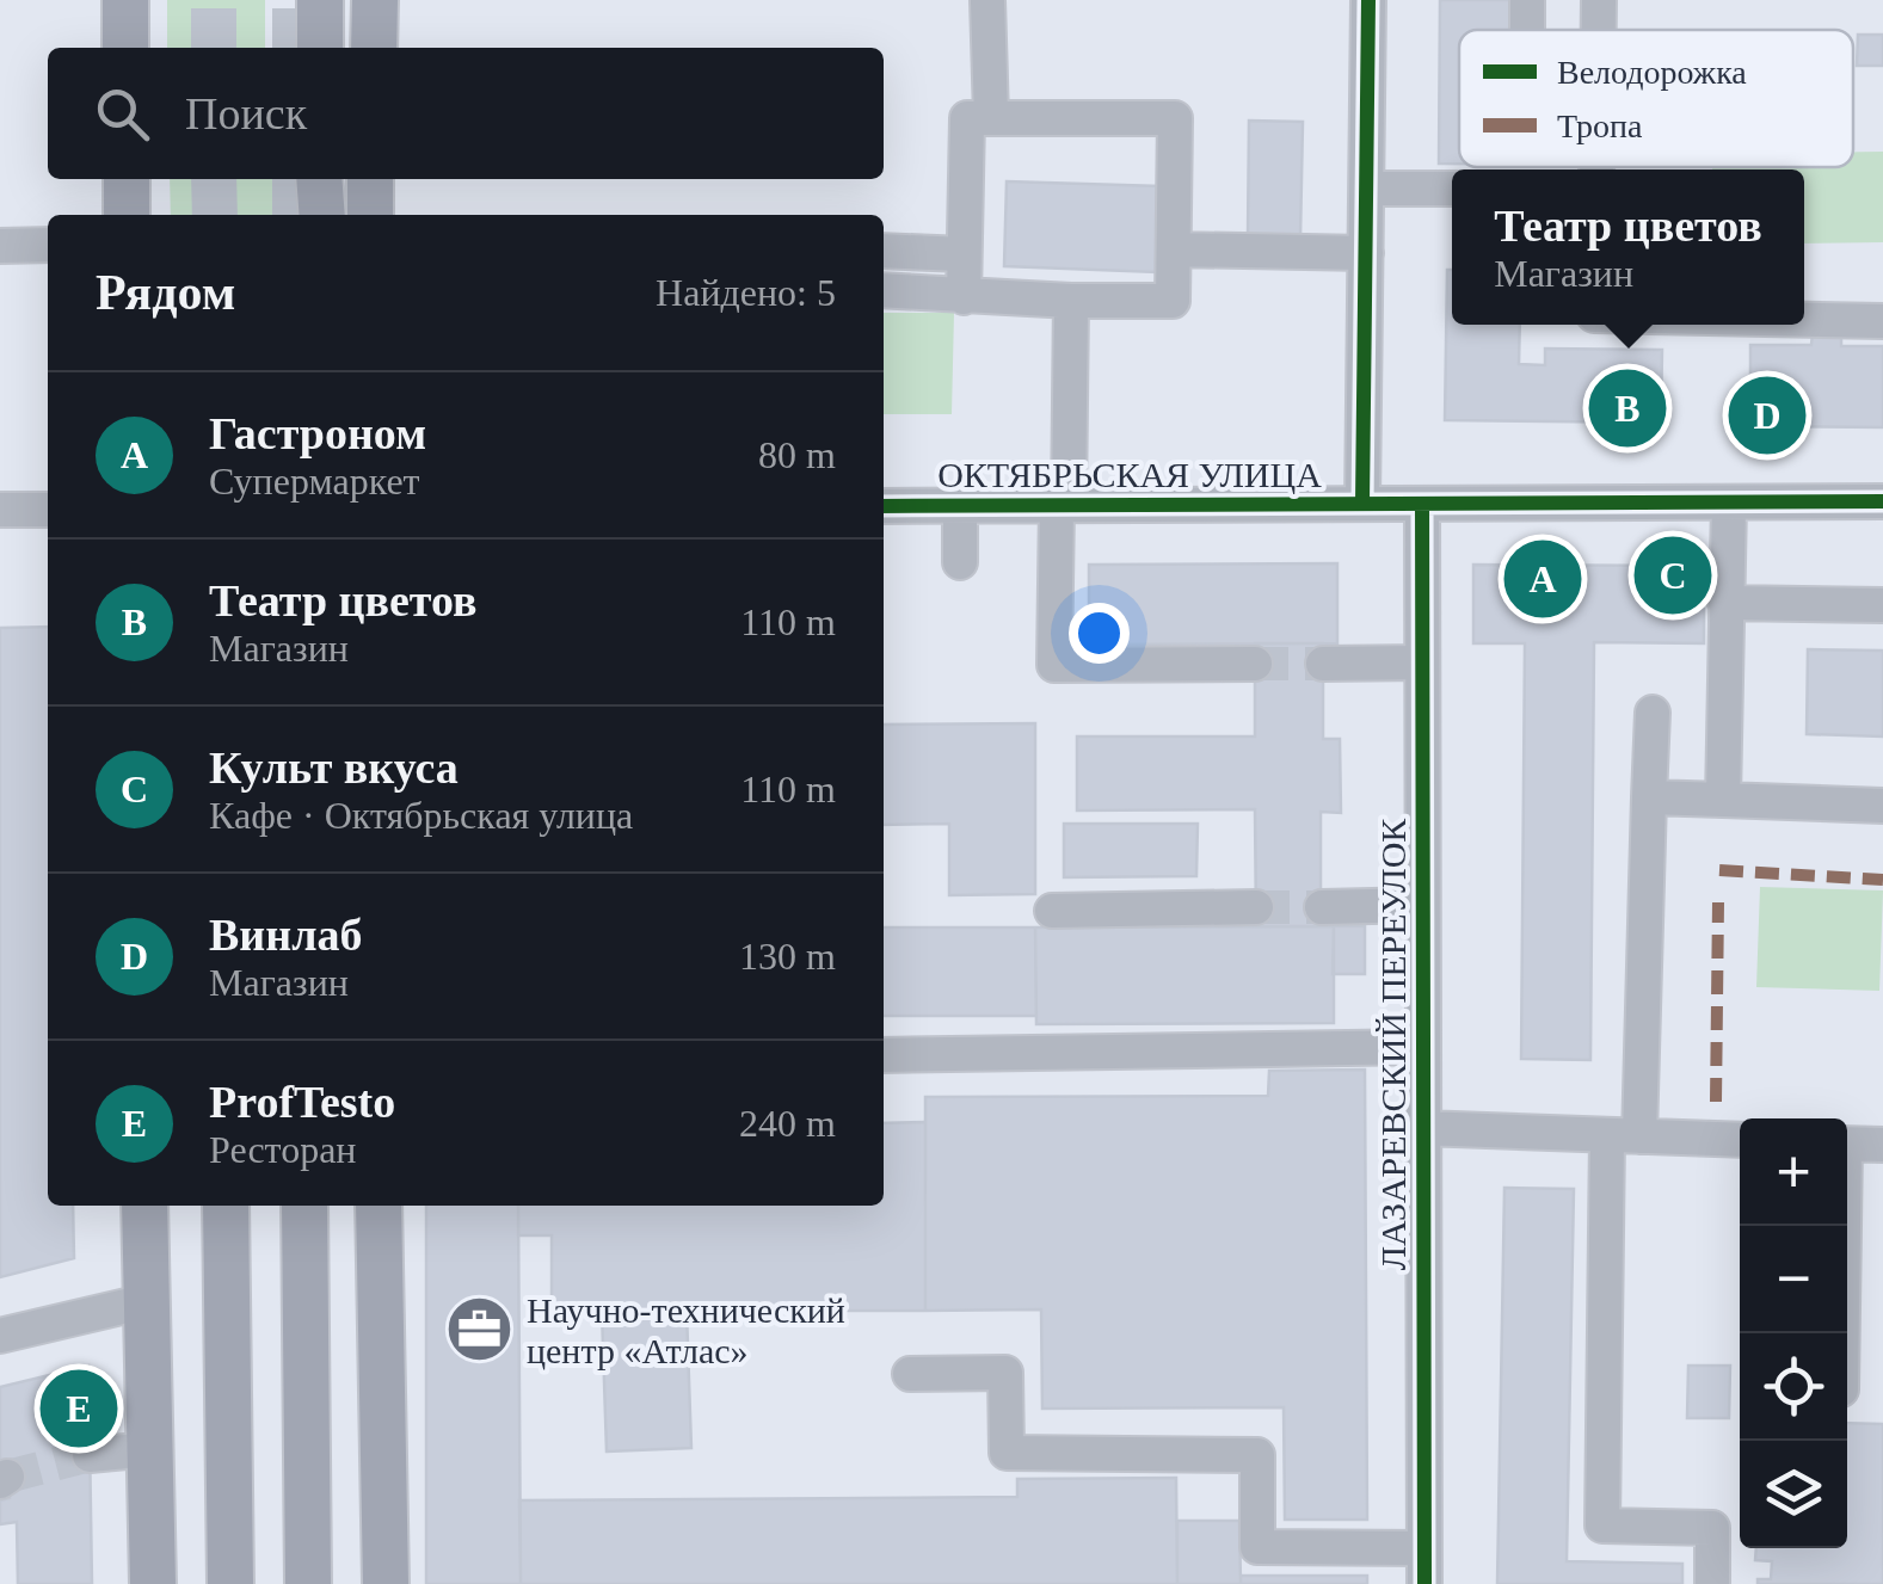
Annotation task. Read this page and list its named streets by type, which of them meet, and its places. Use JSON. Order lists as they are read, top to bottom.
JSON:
{
  "streets": {
    "street": ["ОКТЯБРЬСКАЯ УЛИЦА", "ЛАЗАРЕВСКИЙ ПЕРЕУЛОК"]
  },
  "crossings": [
    ["ОКТЯБРЬСКАЯ УЛИЦА", "ЛАЗАРЕВСКИЙ ПЕРЕУЛОК"]
  ],
  "places": {
    "office": ["Научно-технический центр «Атлас»"]
  },
  "legend": ["Велодорожка", "Тропа"],
  "page": {
    "search": "Поиск",
    "popup": ["Театр цветов", "Магазин"],
    "heading": ["Рядом", "Найдено: 5"],
    "pins": [
      "B",
      "D",
      "C",
      "A",
      "E"
    ],
    "list": [
      {
        "mark": "A",
        "name": "Гастроном",
        "note": "Супермаркет",
        "value": "80 m"
      },
      {
        "mark": "B",
        "name": "Театр цветов",
        "note": "Магазин",
        "value": "110 m"
      },
      {
        "mark": "C",
        "name": "Культ вкуса",
        "note": "Кафе · Октябрьская улица",
        "value": "110 m"
      },
      {
        "mark": "D",
        "name": "Винлаб",
        "note": "Магазин",
        "value": "130 m"
      },
      {
        "mark": "E",
        "name": "ProfTesto",
        "note": "Ресторан",
        "value": "240 m"
      }
    ],
    "map_buttons": ["+", "−"]
  }
}
